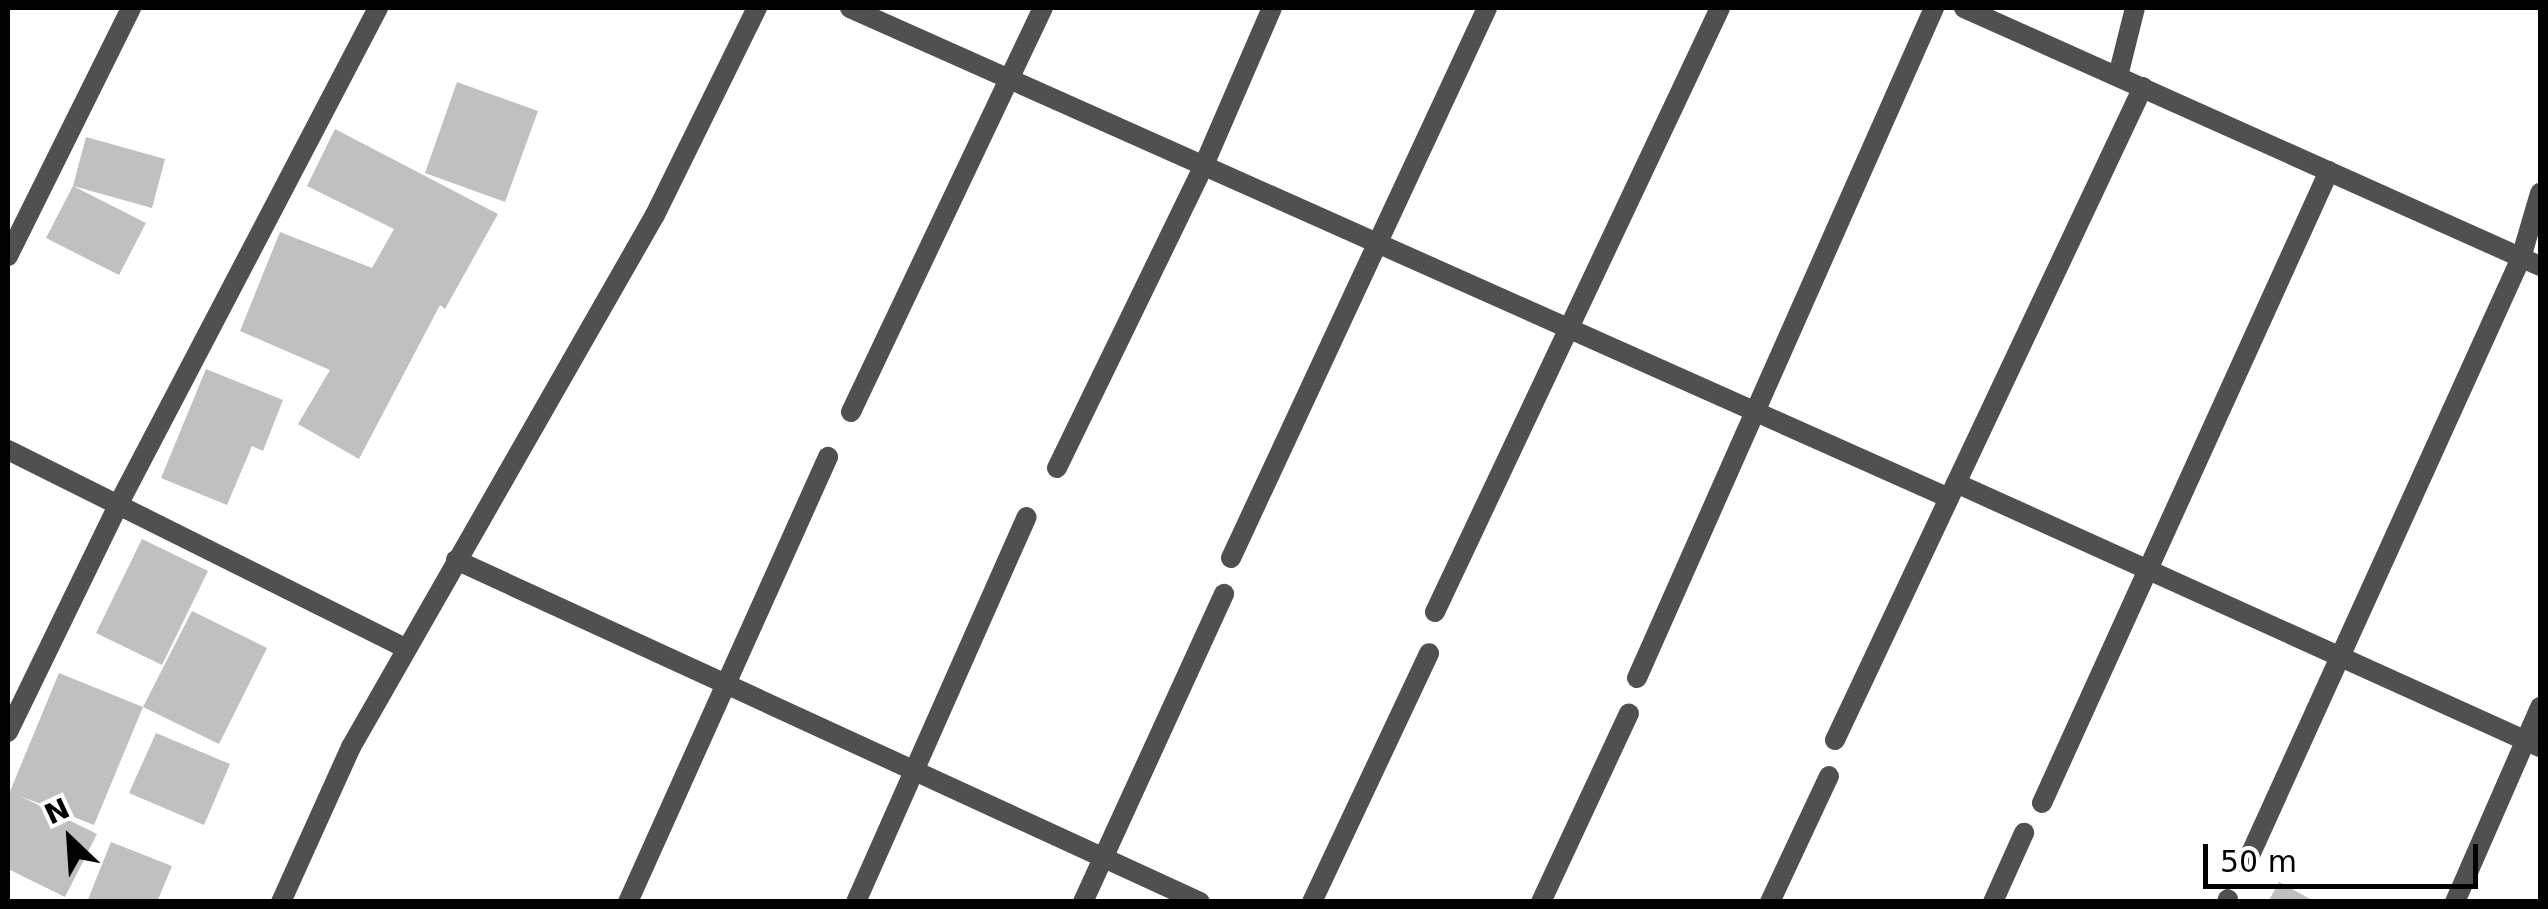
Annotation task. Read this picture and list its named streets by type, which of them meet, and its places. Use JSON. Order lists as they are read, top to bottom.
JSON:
{
  "scale_bar": "50 m",
  "north": "top left"
}
